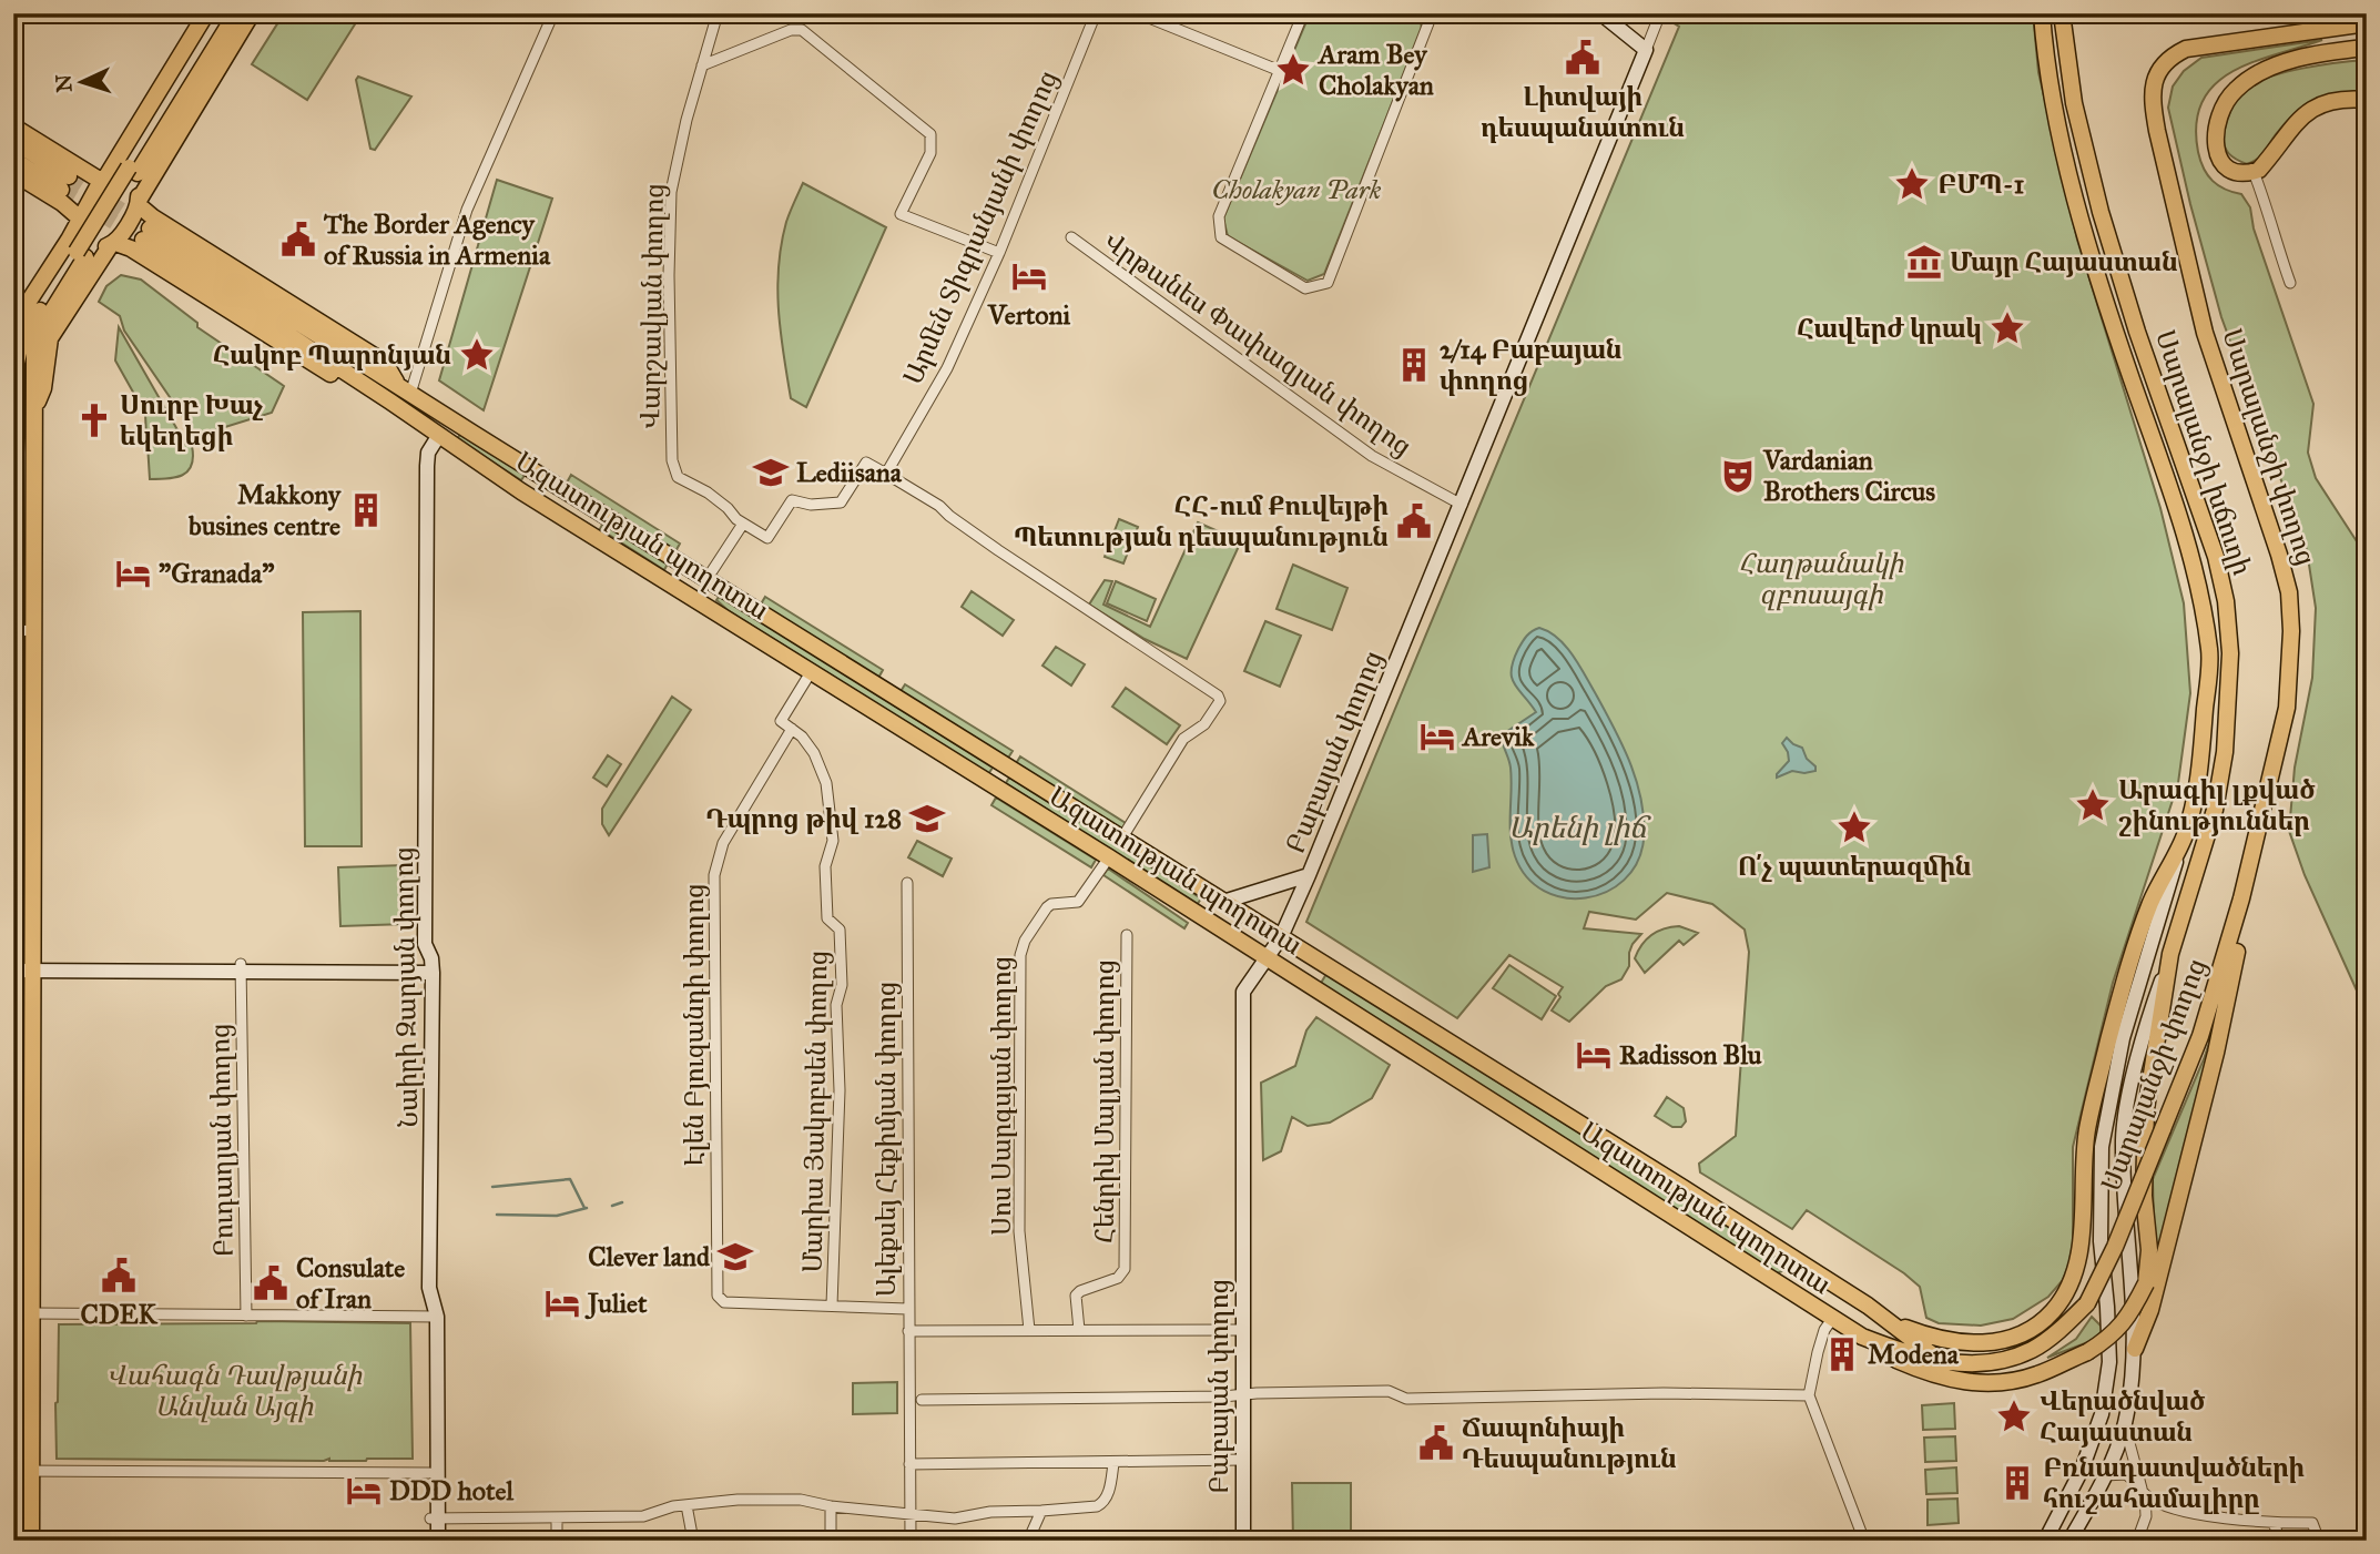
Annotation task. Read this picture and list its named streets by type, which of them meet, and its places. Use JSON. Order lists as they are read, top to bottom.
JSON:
{
  "streets": {
    "main road": [
      "Սարալանջի փողոց",
      "Սարալանջի խճուղի",
      "Ազատության պողոտա",
      "Բաբայան փողոց",
      "Նաիրի Զարյան փողոց"
    ],
    "street": [
      "Արմեն Տիգրանյանի փողոց",
      "Վարշավյան փողոց",
      "Վրթանես Փափազյան փողոց",
      "Էլեն Բյուզանդի փողոց",
      "Սոս Սարգսյան փողոց",
      "Հենրիկ Մալյան փողոց",
      "Մարիա Յակոբսեն փողոց",
      "Ալեքսեյ Հեքիմյան փողոց",
      "Բուդաղյան փողոց"
    ]
  },
  "crossings": [
    ["Վրթանես Փափազյան փողոց", "Բաբայան փողոց"],
    ["Սարալանջի փողոց", "Ազատության պողոտա"],
    ["Ազատության պողոտա", "Բաբայան փողոց"],
    ["Ազատության պողոտա", "Նաիրի Զարյան փողոց"],
    ["Ազատության պողոտա", "Սոս Սարգսյան փողոց"],
    ["Էլեն Բյուզանդի փողոց", "Մարիա Յակոբսեն փողոց"]
  ],
  "water": ["Արենի լիճ"],
  "parks": ["Cholakyan Park", "Հաղթանակի զբոսայգի", "Վահագն Դավթյանի Անվան Այգի"],
  "places": {
    "public building": [
      "Լիտվայի դեսպանատուն",
      "The Border Agency of Russia in Armenia",
      "ՀՀ-ում Քուվեյթի Պետության դեսպանություն",
      "CDEK",
      "Consulate of Iran",
      "Ճապոնիայի Դեսպանություն"
    ],
    "place": [
      "Aram Bey Cholakyan",
      "ԲՄՊ-1",
      "Հավերժ կրակ",
      "Հակոբ Պարոնյան",
      "Արագիլ լքված շինություններ",
      "Ո՛չ պատերազմին",
      "Վերածնված Հայաստան"
    ],
    "museum": ["Մայր Հայաստան"],
    "hotel": [
      "Vertoni",
      "\"Granada\"",
      "Arevik",
      "Radisson Blu",
      "Juliet",
      "DDD hotel"
    ],
    "building": [
      "2/14 Բաբայան փողոց",
      "Makkony busines centre",
      "Modena",
      "Բռնադատվածների հուշահամալիրը"
    ],
    "church": ["Սուրբ Խաչ եկեղեցի"],
    "school or university": ["Lediisana", "Դպրոց թիվ 128", "Clever land"],
    "theatre": ["Vardanian Brothers Circus"]
  },
  "north": "left"
}
